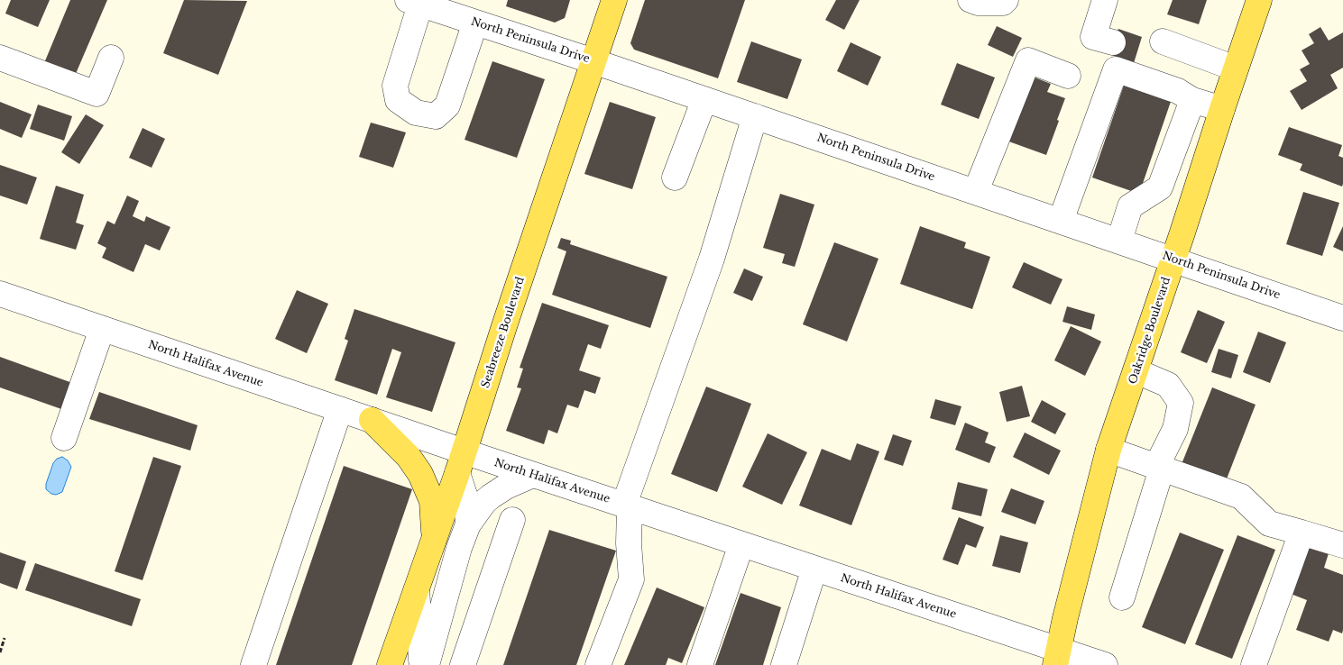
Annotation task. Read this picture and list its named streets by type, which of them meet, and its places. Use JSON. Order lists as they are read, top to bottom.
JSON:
{
  "streets": {
    "main road": ["Oakridge Boulevard", "Seabreeze Boulevard"],
    "street": ["North Peninsula Drive", "North Halifax Avenue"]
  },
  "crossings": [
    ["North Peninsula Drive", "Oakridge Boulevard"],
    ["North Peninsula Drive", "Seabreeze Boulevard"],
    ["Oakridge Boulevard", "North Halifax Avenue"],
    ["Seabreeze Boulevard", "North Halifax Avenue"]
  ]
}
